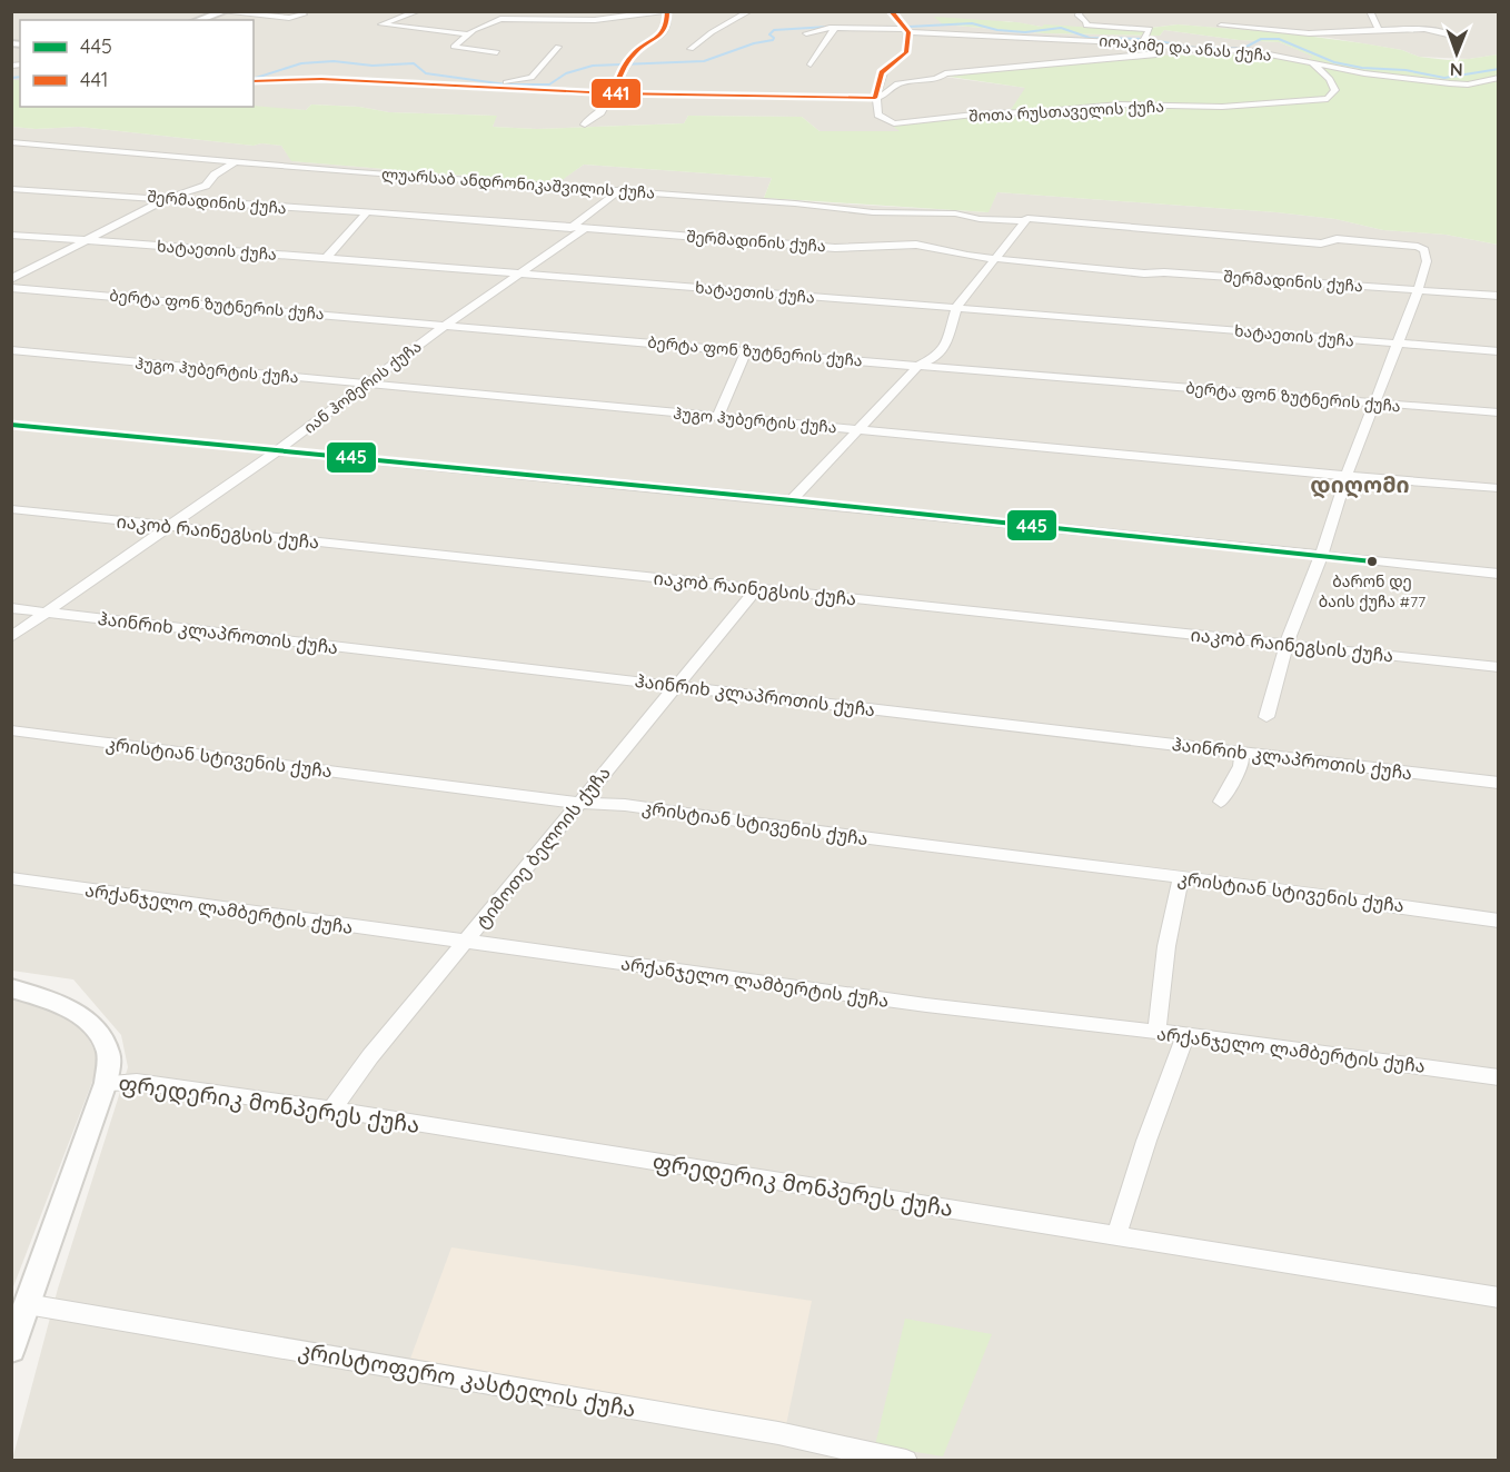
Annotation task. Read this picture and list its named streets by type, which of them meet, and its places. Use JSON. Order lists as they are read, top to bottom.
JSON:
{
  "streets": {
    "street": [
      "იოაკიმე და ანას ქუჩა",
      "შოთა რუსთაველის ქუჩა",
      "ლუარსაბ ანდრონიკაშვილის ქუჩა",
      "შერმადინის ქუჩა",
      "ხატაეთის ქუჩა",
      "ბერტა ფონ ზუტნერის ქუჩა",
      "ჰუგო ჰუბერტის ქუჩა",
      "იან ჰომერის ქუჩა",
      "იაკობ რაინეგსის ქუჩა",
      "ჰაინრიხ კლაპროთის ქუჩა",
      "კრისტიან სტივენის ქუჩა",
      "ტიმოთე ბელოის ქუჩა",
      "არქანჯელო ლამბერტის ქუჩა",
      "ფრედერიკ მონპერეს ქუჩა",
      "კრისტოფერო კასტელის ქუჩა"
    ]
  },
  "crossings": [
    ["იოაკიმე და ანას ქუჩა", "შოთა რუსთაველის ქუჩა"],
    ["ლუარსაბ ანდრონიკაშვილის ქუჩა", "შერმადინის ქუჩა"],
    ["შერმადინის ქუჩა", "იან ჰომერის ქუჩა"],
    ["ხატაეთის ქუჩა", "იან ჰომერის ქუჩა"],
    ["ბერტა ფონ ზუტნერის ქუჩა", "იან ჰომერის ქუჩა"],
    ["ჰუგო ჰუბერტის ქუჩა", "იან ჰომერის ქუჩა"],
    ["იან ჰომერის ქუჩა", "იაკობ რაინეგსის ქუჩა"],
    ["იან ჰომერის ქუჩა", "ჰაინრიხ კლაპროთის ქუჩა"],
    ["იაკობ რაინეგსის ქუჩა", "ტიმოთე ბელოის ქუჩა"],
    ["ჰაინრიხ კლაპროთის ქუჩა", "ტიმოთე ბელოის ქუჩა"],
    ["კრისტიან სტივენის ქუჩა", "ტიმოთე ბელოის ქუჩა"],
    ["ტიმოთე ბელოის ქუჩა", "არქანჯელო ლამბერტის ქუჩა"],
    ["ტიმოთე ბელოის ქუჩა", "ფრედერიკ მონპერეს ქუჩა"]
  ],
  "districts": ["დიღომი"],
  "places": ["ბარონ დე ბაის ქუჩა #77"],
  "lines": ["transit line 441", "transit line 445"],
  "legend": ["445", "441"],
  "north": "bottom"
}
